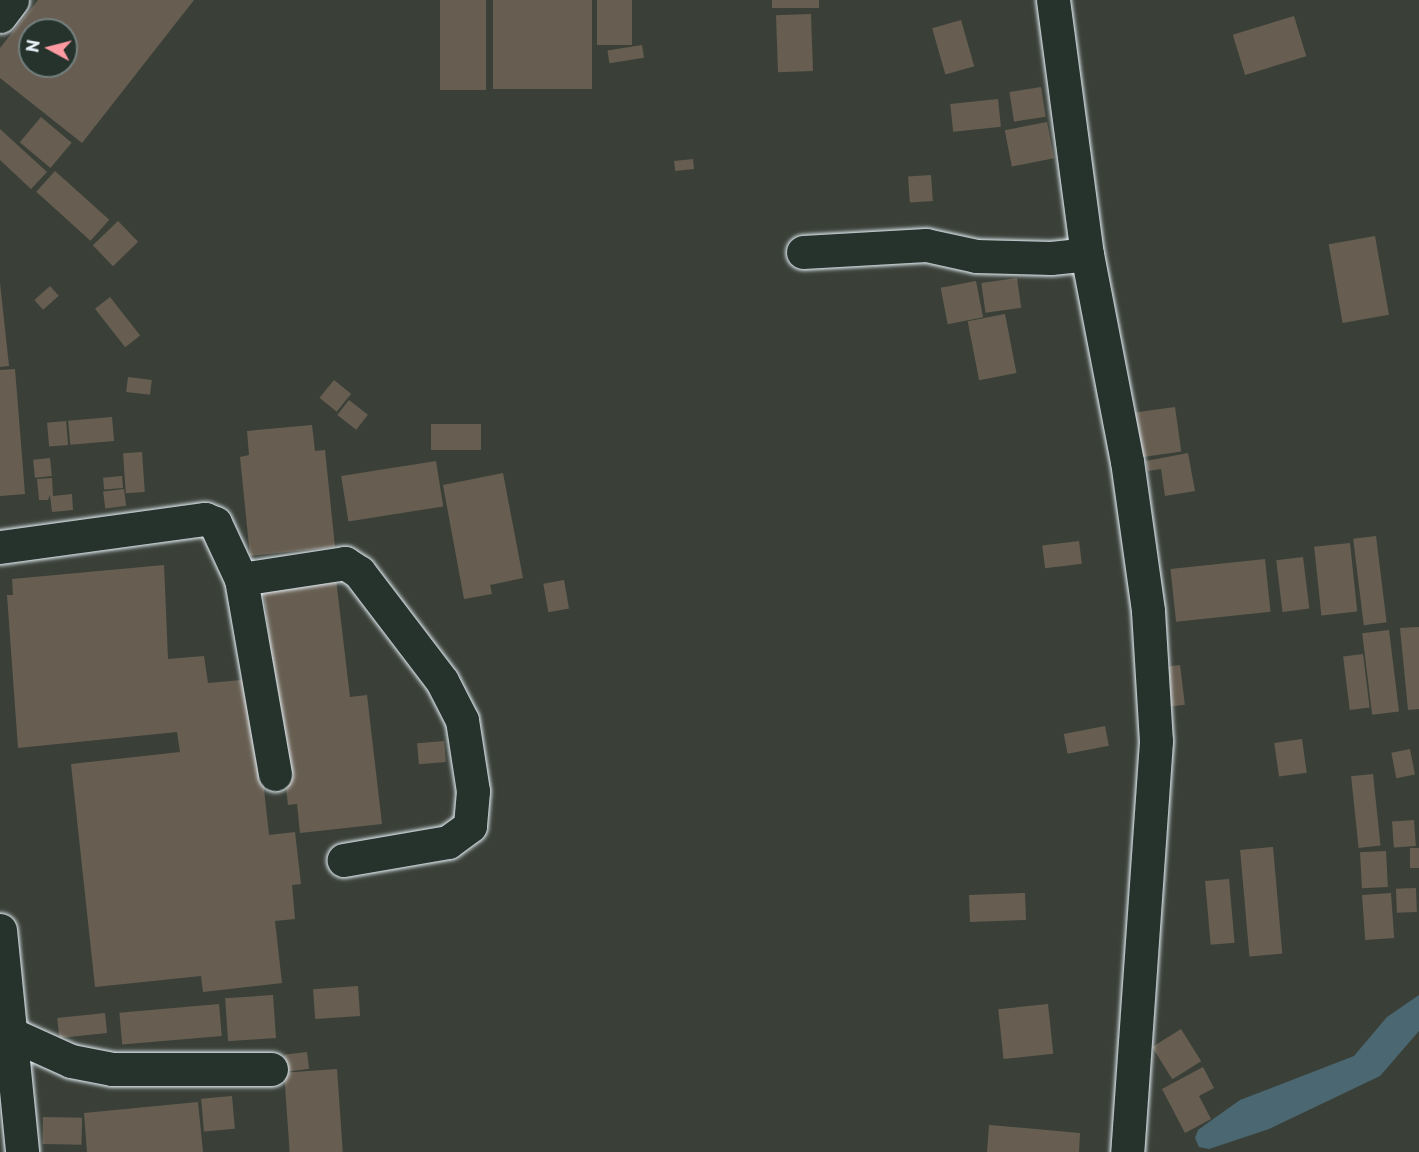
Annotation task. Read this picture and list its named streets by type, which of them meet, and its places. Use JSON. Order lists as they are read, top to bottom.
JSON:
{
  "north": "left"
}
